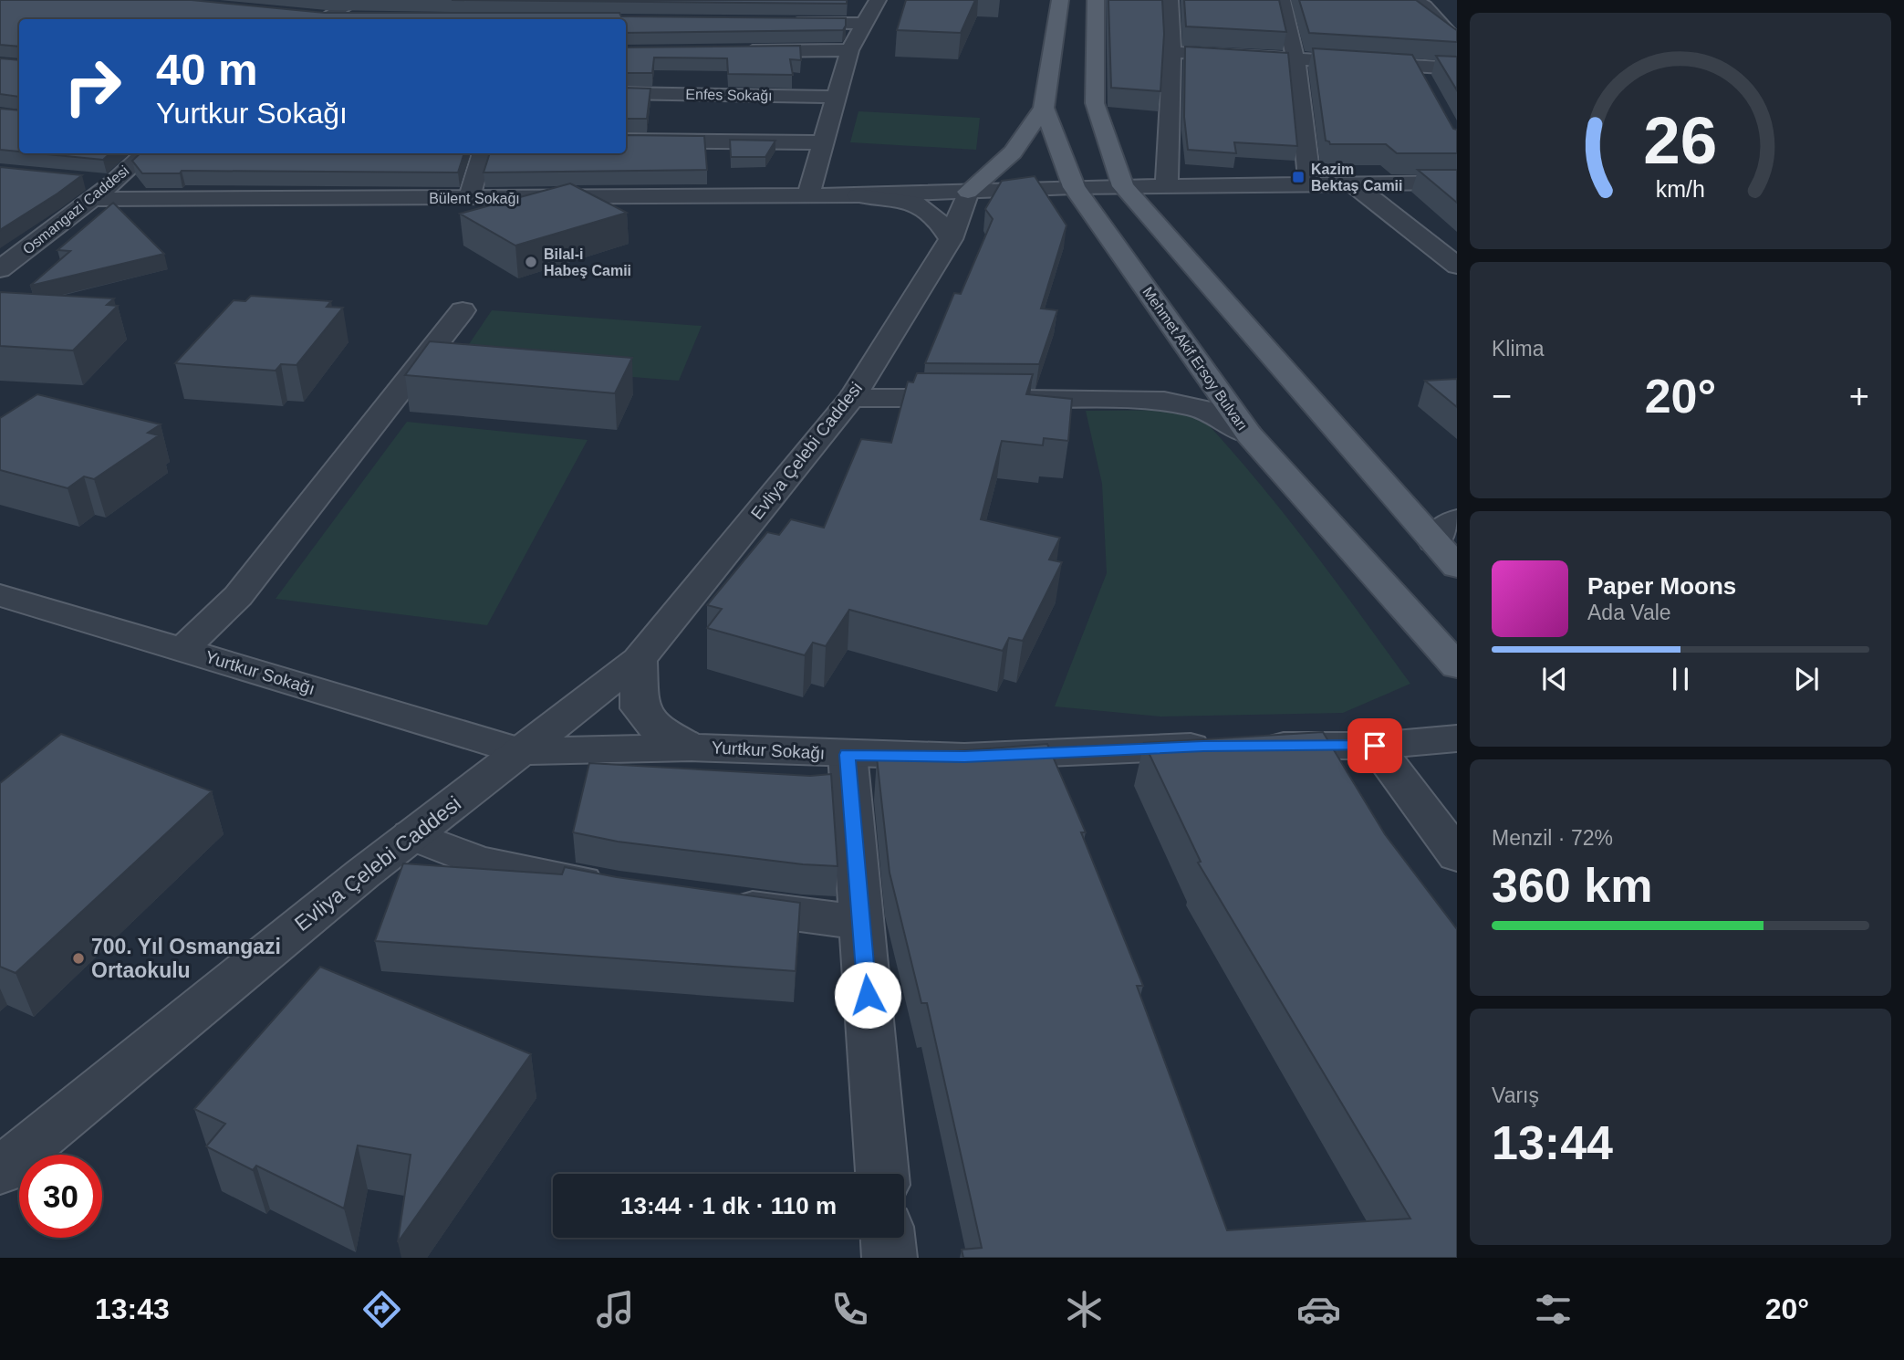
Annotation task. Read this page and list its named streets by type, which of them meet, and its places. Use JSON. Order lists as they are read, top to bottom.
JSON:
{
  "streets": {
    "main road": ["Mehmet Akif Ersoy Bulvarı"],
    "street": [
      "Enfes Sokağı",
      "Bülent Sokağı",
      "Osmangazi Caddesi",
      "Evliya Çelebi Caddesi",
      "Yurtkur Sokağı"
    ]
  },
  "crossings": [
    ["Bülent Sokağı", "Osmangazi Caddesi"],
    ["Evliya Çelebi Caddesi", "Yurtkur Sokağı"]
  ],
  "places": {
    "transit": ["Kazim Bektaş Camii"],
    "other": ["Bilal-i Habeş Camii", "700. Yıl Osmangazi Ortaokulu"]
  },
  "page": {
    "turn": ["40 m", "Yurtkur Sokağı"],
    "tile": [
      "Klima",
      ["Menzil · 72%", "360 km"],
      ["Varış", "13:44"]
    ],
    "heat": ["−", "20°", "+"],
    "song": ["Paper Moons", "Ada Vale"],
    "limit": "30",
    "trip": "13:44 · 1 dk · 110 m",
    "tabs": ["13:43", "20°"],
    "gauge": ["26", "km/h"]
  }
}
